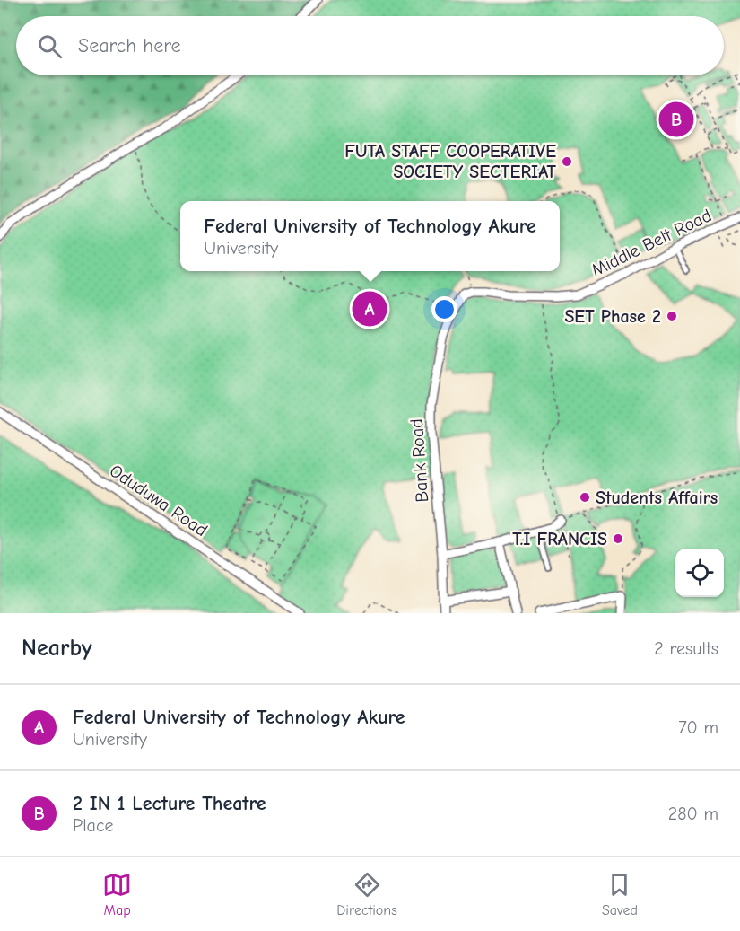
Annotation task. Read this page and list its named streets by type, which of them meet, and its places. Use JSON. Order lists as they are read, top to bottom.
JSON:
{
  "streets": {
    "street": ["Middle Belt Road", "Bank Road", "Oduduwa Road"]
  },
  "places": [
    "FUTA STAFF COOPERATIVE SOCIETY SECTERIAT",
    "SET Phase 2",
    "Students Affairs",
    "T.I FRANCIS"
  ],
  "page": {
    "search": "Search here",
    "pins": ["B", "A"],
    "popup": ["Federal University of Technology Akure", "University"],
    "heading": ["Nearby", "2 results"],
    "list": [
      {
        "mark": "A",
        "name": "Federal University of Technology Akure",
        "note": "University",
        "value": "70 m"
      },
      {
        "mark": "B",
        "name": "2 IN 1 Lecture Theatre",
        "note": "Place",
        "value": "280 m"
      }
    ],
    "nav": ["Map", "Directions", "Saved"]
  }
}
